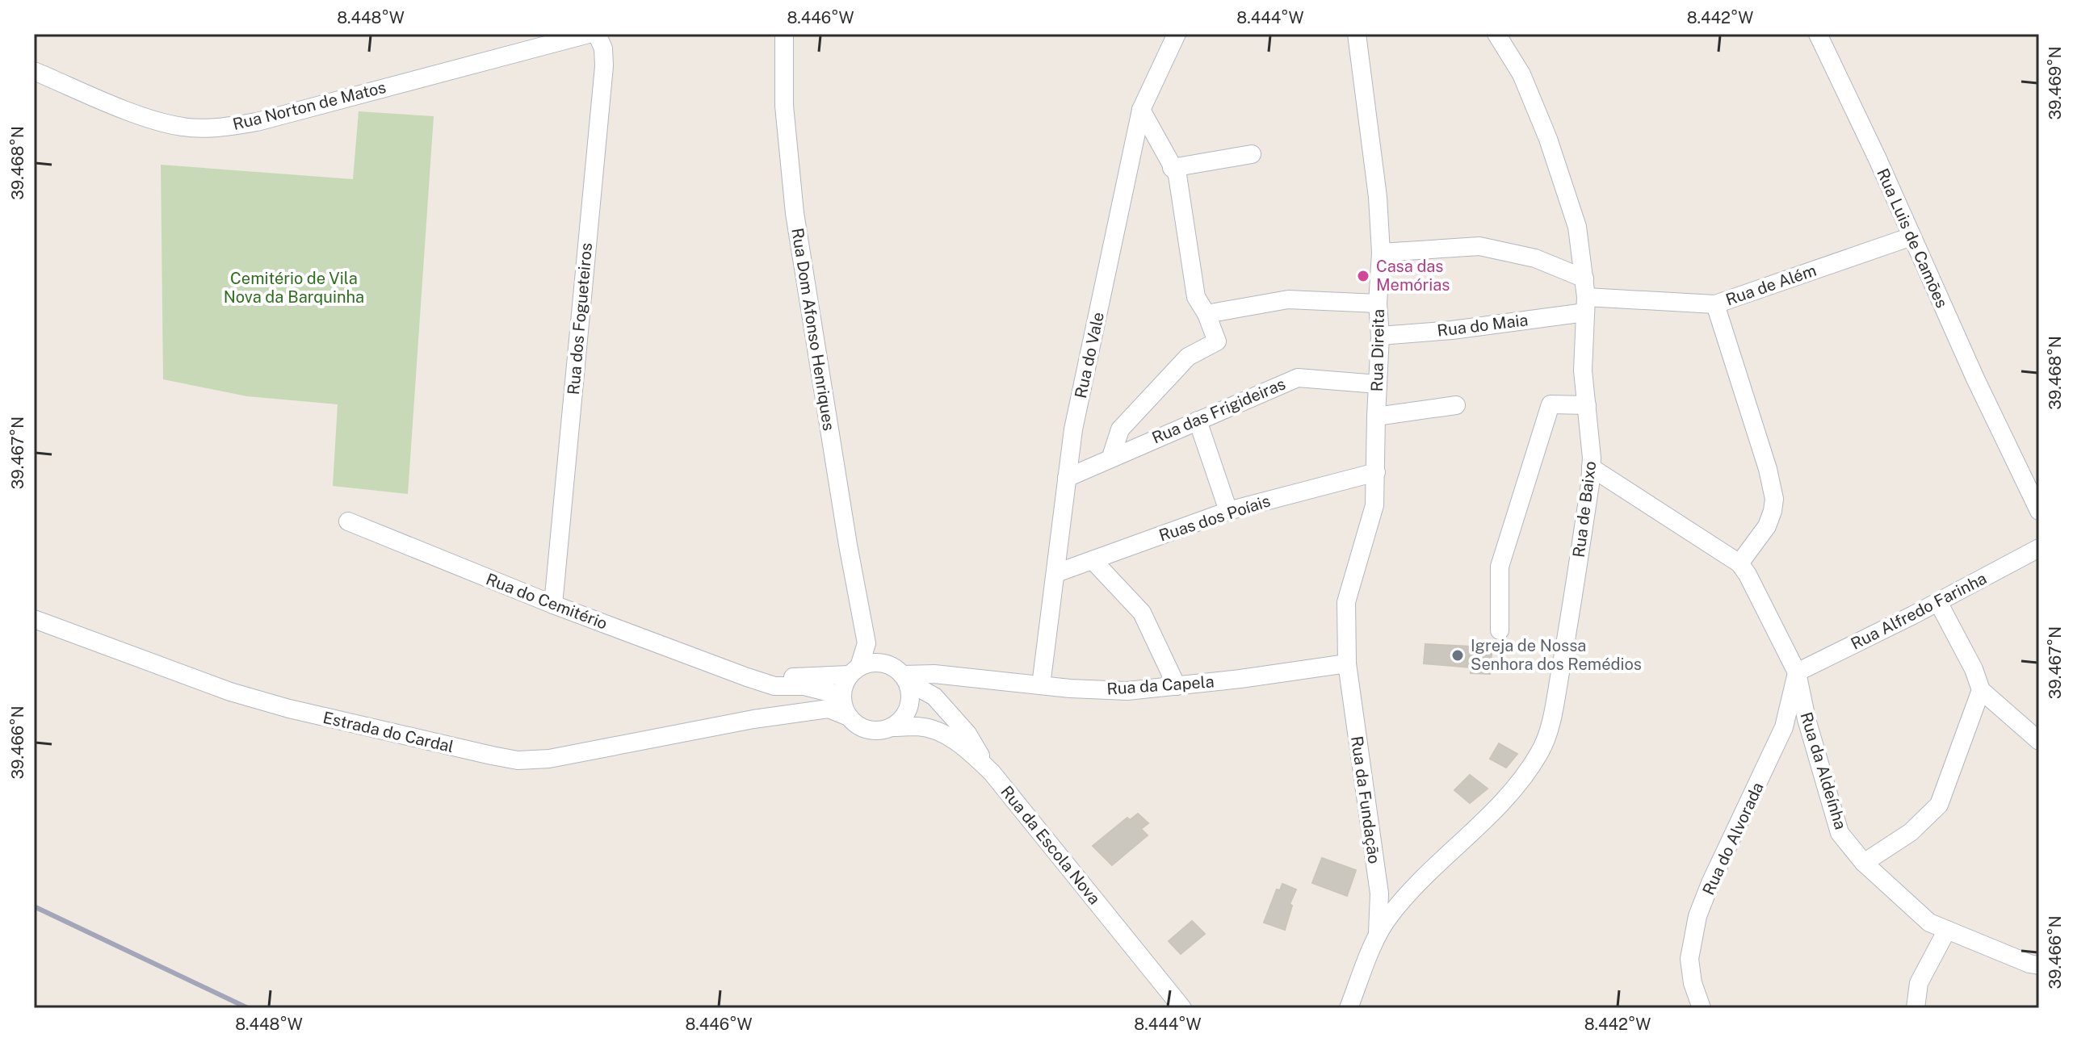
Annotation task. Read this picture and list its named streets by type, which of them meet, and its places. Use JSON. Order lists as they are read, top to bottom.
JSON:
{
  "streets": {
    "street": [
      "Rua Norton de Matos",
      "Rua Luis de Camões",
      "Rua de Além",
      "Rua dos Fogueteiros",
      "Rua do Maia",
      "Rua Dom Afonso Henriques",
      "Rua Direita",
      "Rua do Vale",
      "Rua das Frigideiras",
      "Rua de Baixo",
      "Ruas dos Poíais",
      "Rua do Cemitério",
      "Rua Alfredo Farinha",
      "Rua da Capela",
      "Estrada do Cardal",
      "Rua da Aldeínha",
      "Rua da Fundação",
      "Rua do Alvorada",
      "Rua da Escola Nova"
    ]
  },
  "crossings": [
    ["Rua Luis de Camões", "Rua de Além"],
    ["Rua de Além", "Rua do Maia"],
    ["Rua de Além", "Rua de Baixo"],
    ["Rua dos Fogueteiros", "Rua do Cemitério"],
    ["Rua do Maia", "Rua Direita"],
    ["Rua do Maia", "Rua de Baixo"],
    ["Rua Dom Afonso Henriques", "Rua do Cemitério"],
    ["Rua Dom Afonso Henriques", "Rua da Capela"],
    ["Rua Dom Afonso Henriques", "Estrada do Cardal"],
    ["Rua Dom Afonso Henriques", "Rua da Escola Nova"],
    ["Rua Direita", "Rua das Frigideiras"],
    ["Rua Direita", "Ruas dos Poíais"],
    ["Rua Direita", "Rua da Capela"],
    ["Rua Direita", "Rua da Fundação"],
    ["Rua do Vale", "Rua das Frigideiras"],
    ["Rua do Vale", "Ruas dos Poíais"],
    ["Rua do Vale", "Rua da Capela"],
    ["Rua de Baixo", "Rua da Fundação"],
    ["Rua do Cemitério", "Rua da Capela"],
    ["Rua do Cemitério", "Estrada do Cardal"],
    ["Rua do Cemitério", "Rua da Escola Nova"],
    ["Rua Alfredo Farinha", "Rua da Aldeínha"],
    ["Rua Alfredo Farinha", "Rua do Alvorada"],
    ["Rua da Capela", "Estrada do Cardal"],
    ["Rua da Capela", "Rua da Fundação"],
    ["Rua da Capela", "Rua da Escola Nova"],
    ["Estrada do Cardal", "Rua da Escola Nova"],
    ["Rua da Aldeínha", "Rua do Alvorada"]
  ],
  "parks": ["Cemitério de Vila Nova da Barquinha"],
  "places": ["Casa das Memórias", "Igreja de Nossa Senhora dos Remédios"],
  "coordinates": [
    "8.448°W",
    "8.446°W",
    "8.444°W",
    "8.442°W",
    "39.469°N",
    "39.468°N",
    "39.467°N",
    "39.466°N"
  ]
}
